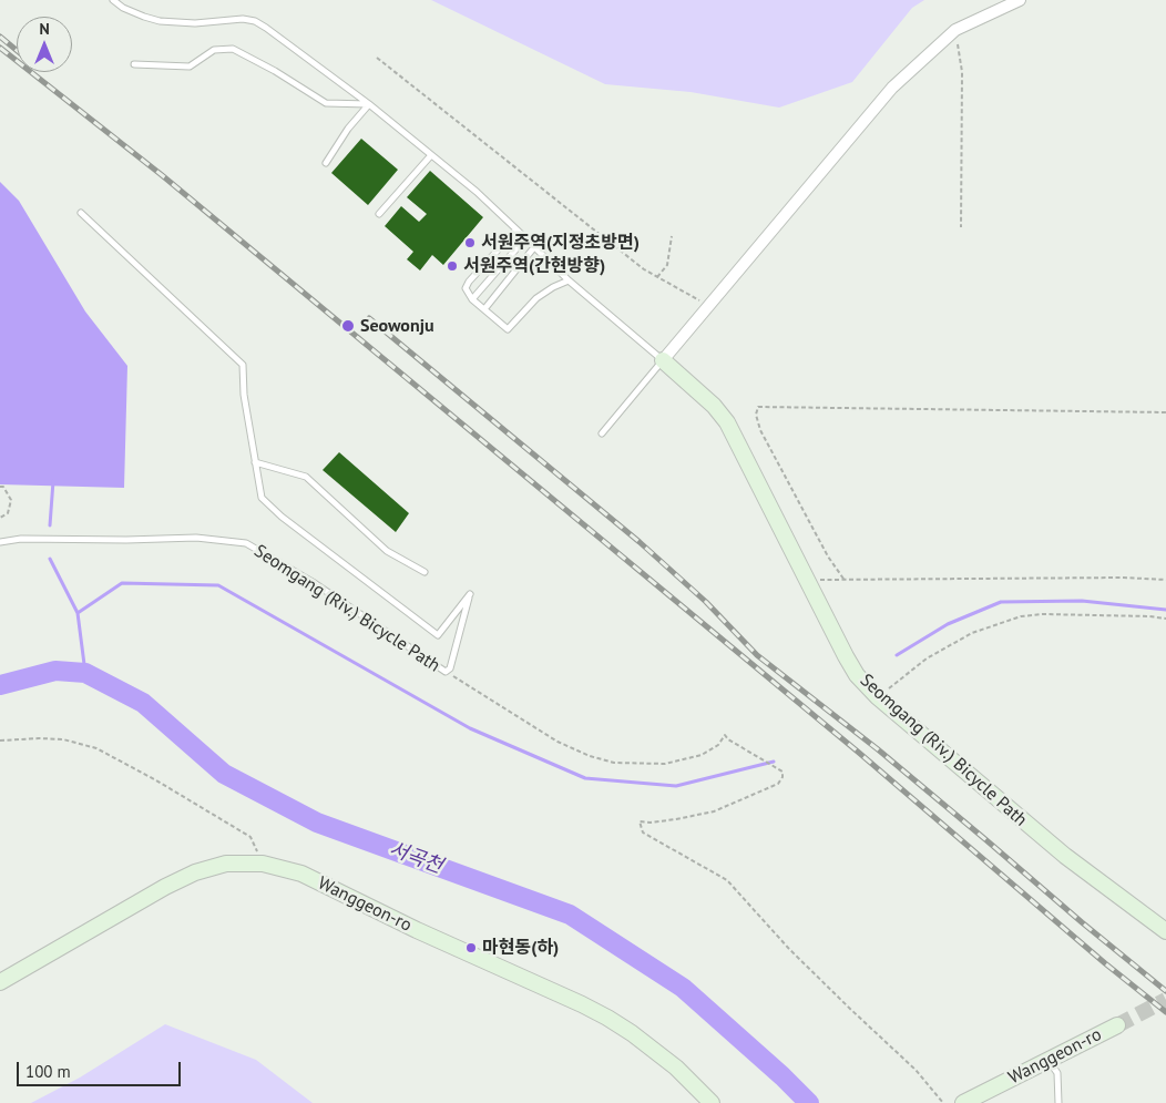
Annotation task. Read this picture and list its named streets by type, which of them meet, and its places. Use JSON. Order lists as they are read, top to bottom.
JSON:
{
  "streets": {
    "street": ["Seomgang (Riv.) Bicycle Path", "Wanggeon-ro"]
  },
  "water": ["서곡천"],
  "places": [
    "서원주역(지정초방면)",
    "서원주역(간현방향)",
    "Seowonju",
    "마현동(하)"
  ],
  "scale_bar": "100 m",
  "north": "top"
}
